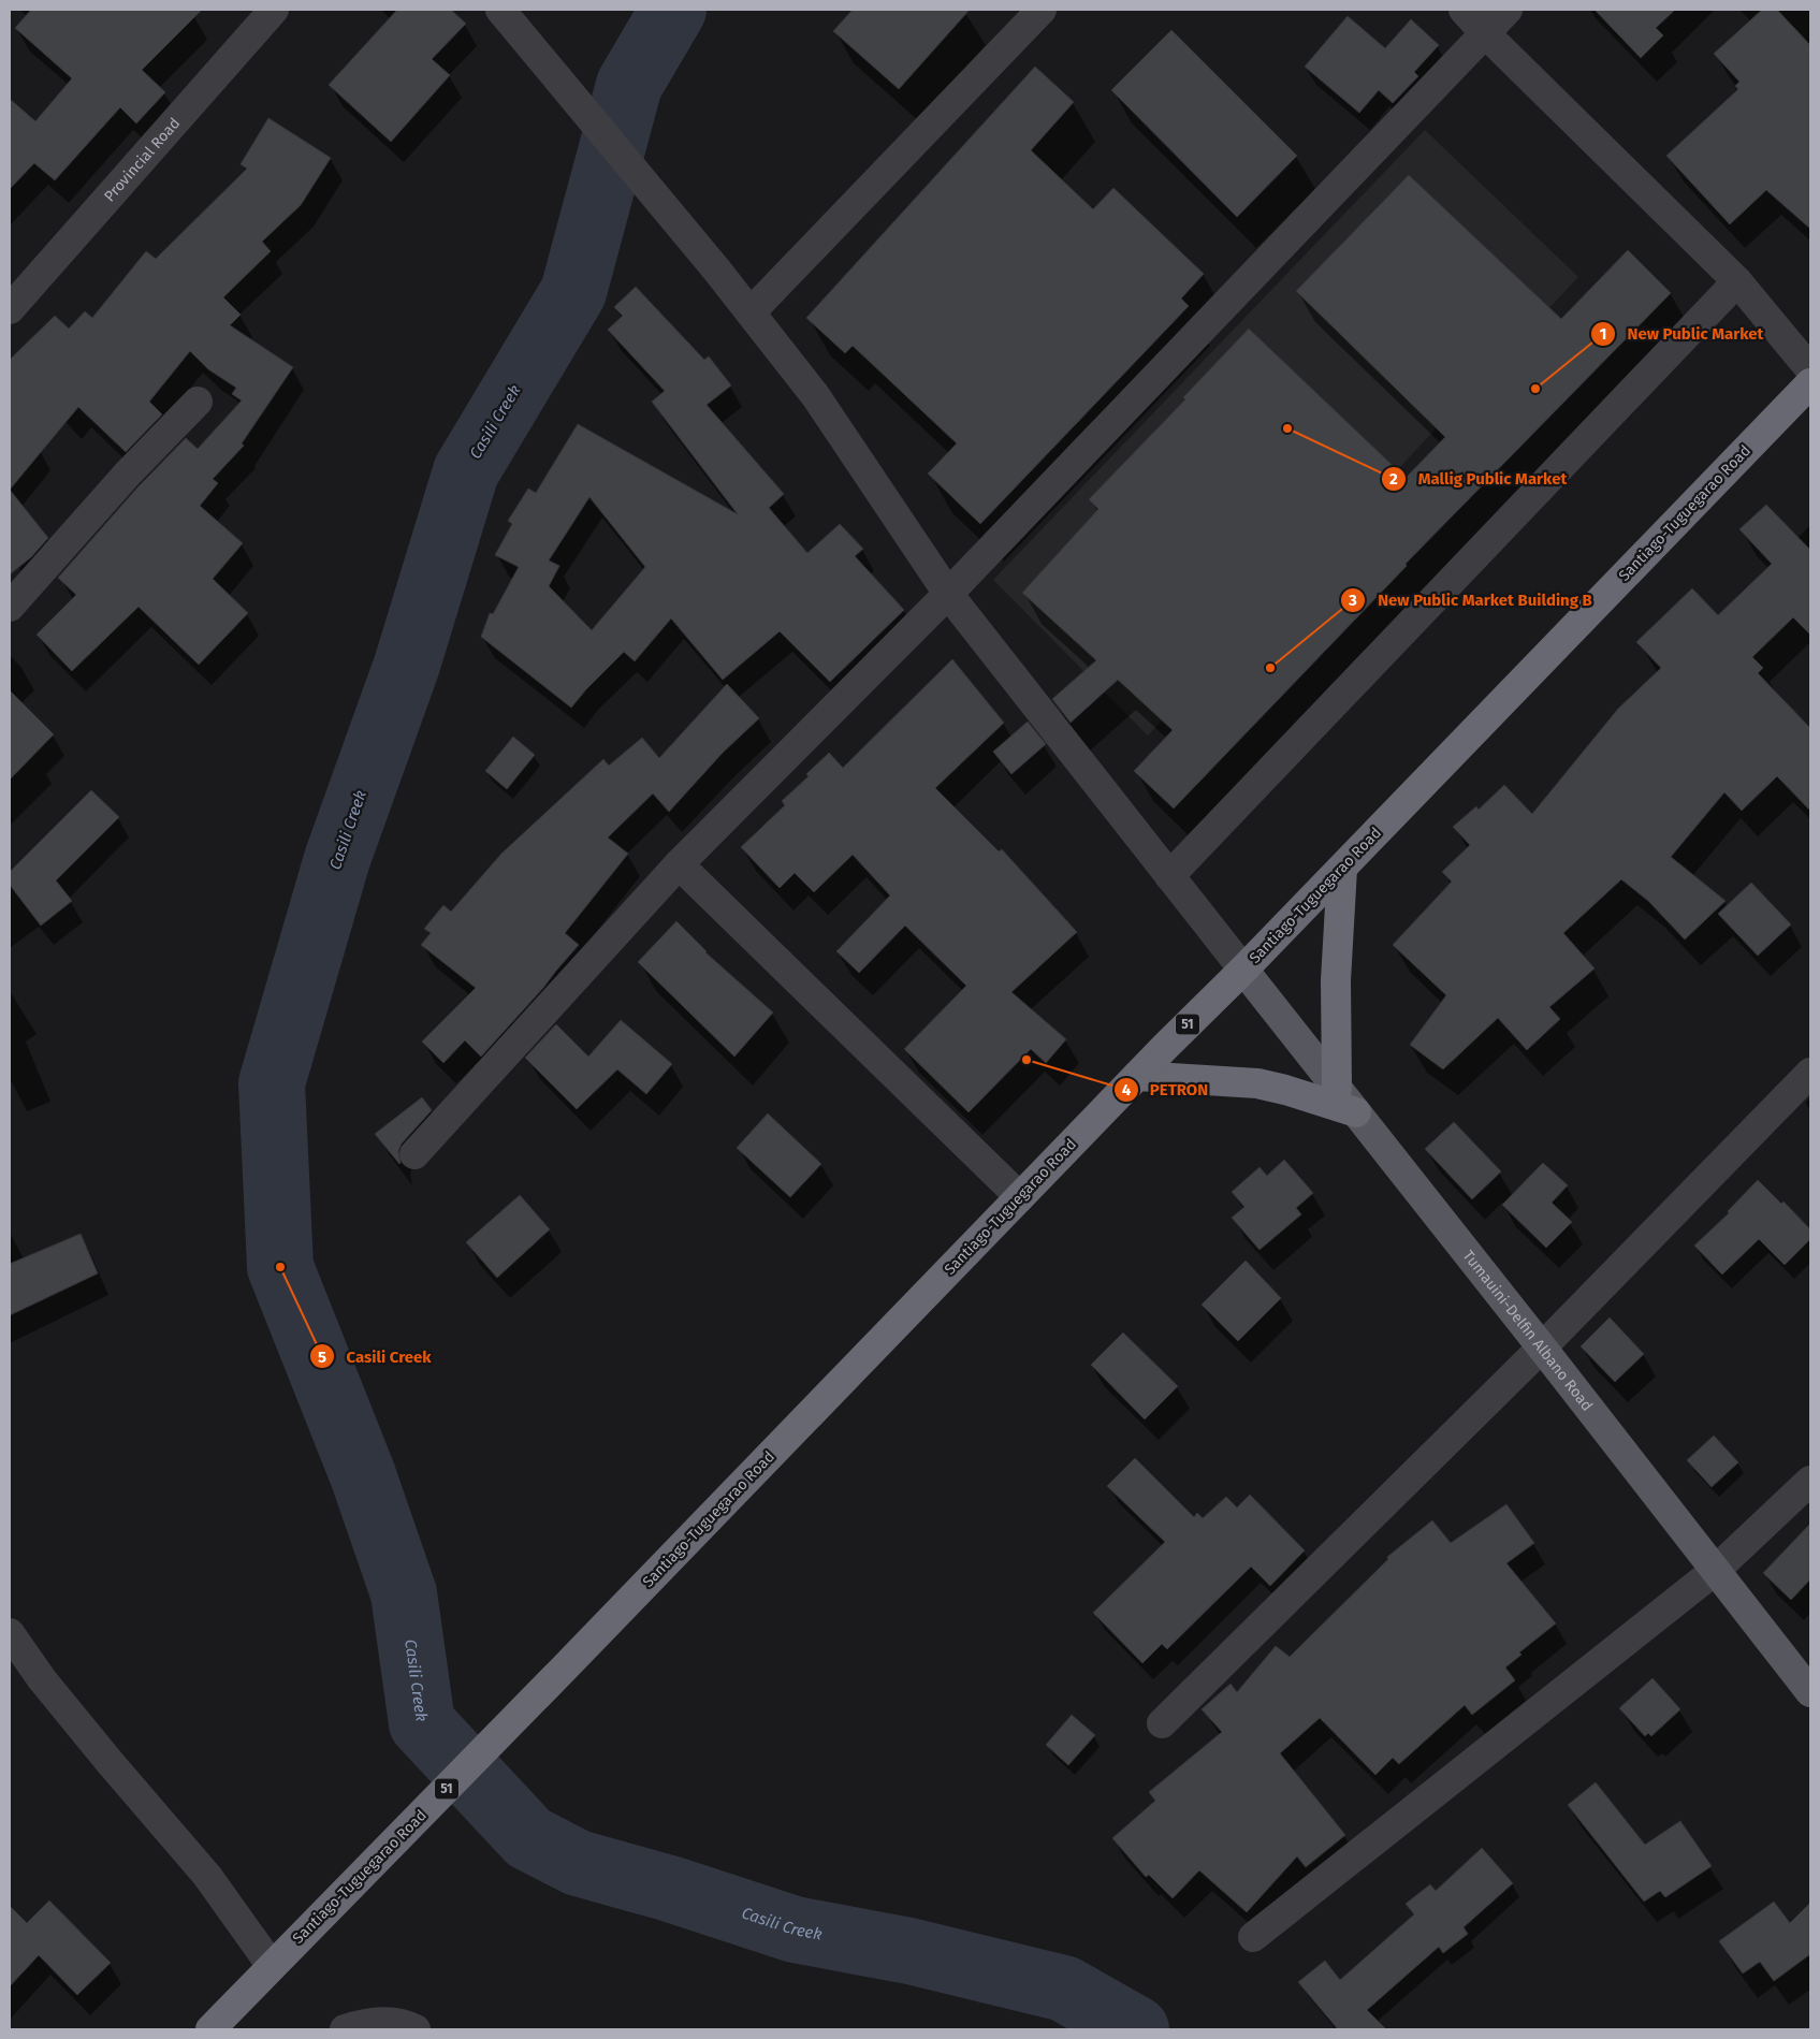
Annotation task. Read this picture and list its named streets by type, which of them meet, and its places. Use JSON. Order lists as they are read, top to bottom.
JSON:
{
  "streets": {
    "highway": ["Santiago-Tuguegarao Road", "51"],
    "main road": ["Tumauini-Delfin Albano Road"],
    "street": ["Provincial Road"]
  },
  "crossings": [
    ["Santiago-Tuguegarao Road", "Tumauini-Delfin Albano Road"]
  ],
  "water": ["Casili Creek"],
  "places": [
    "New Public Market",
    "Mallig Public Market",
    "New Public Market Building B",
    "PETRON",
    "Casili Creek"
  ]
}
